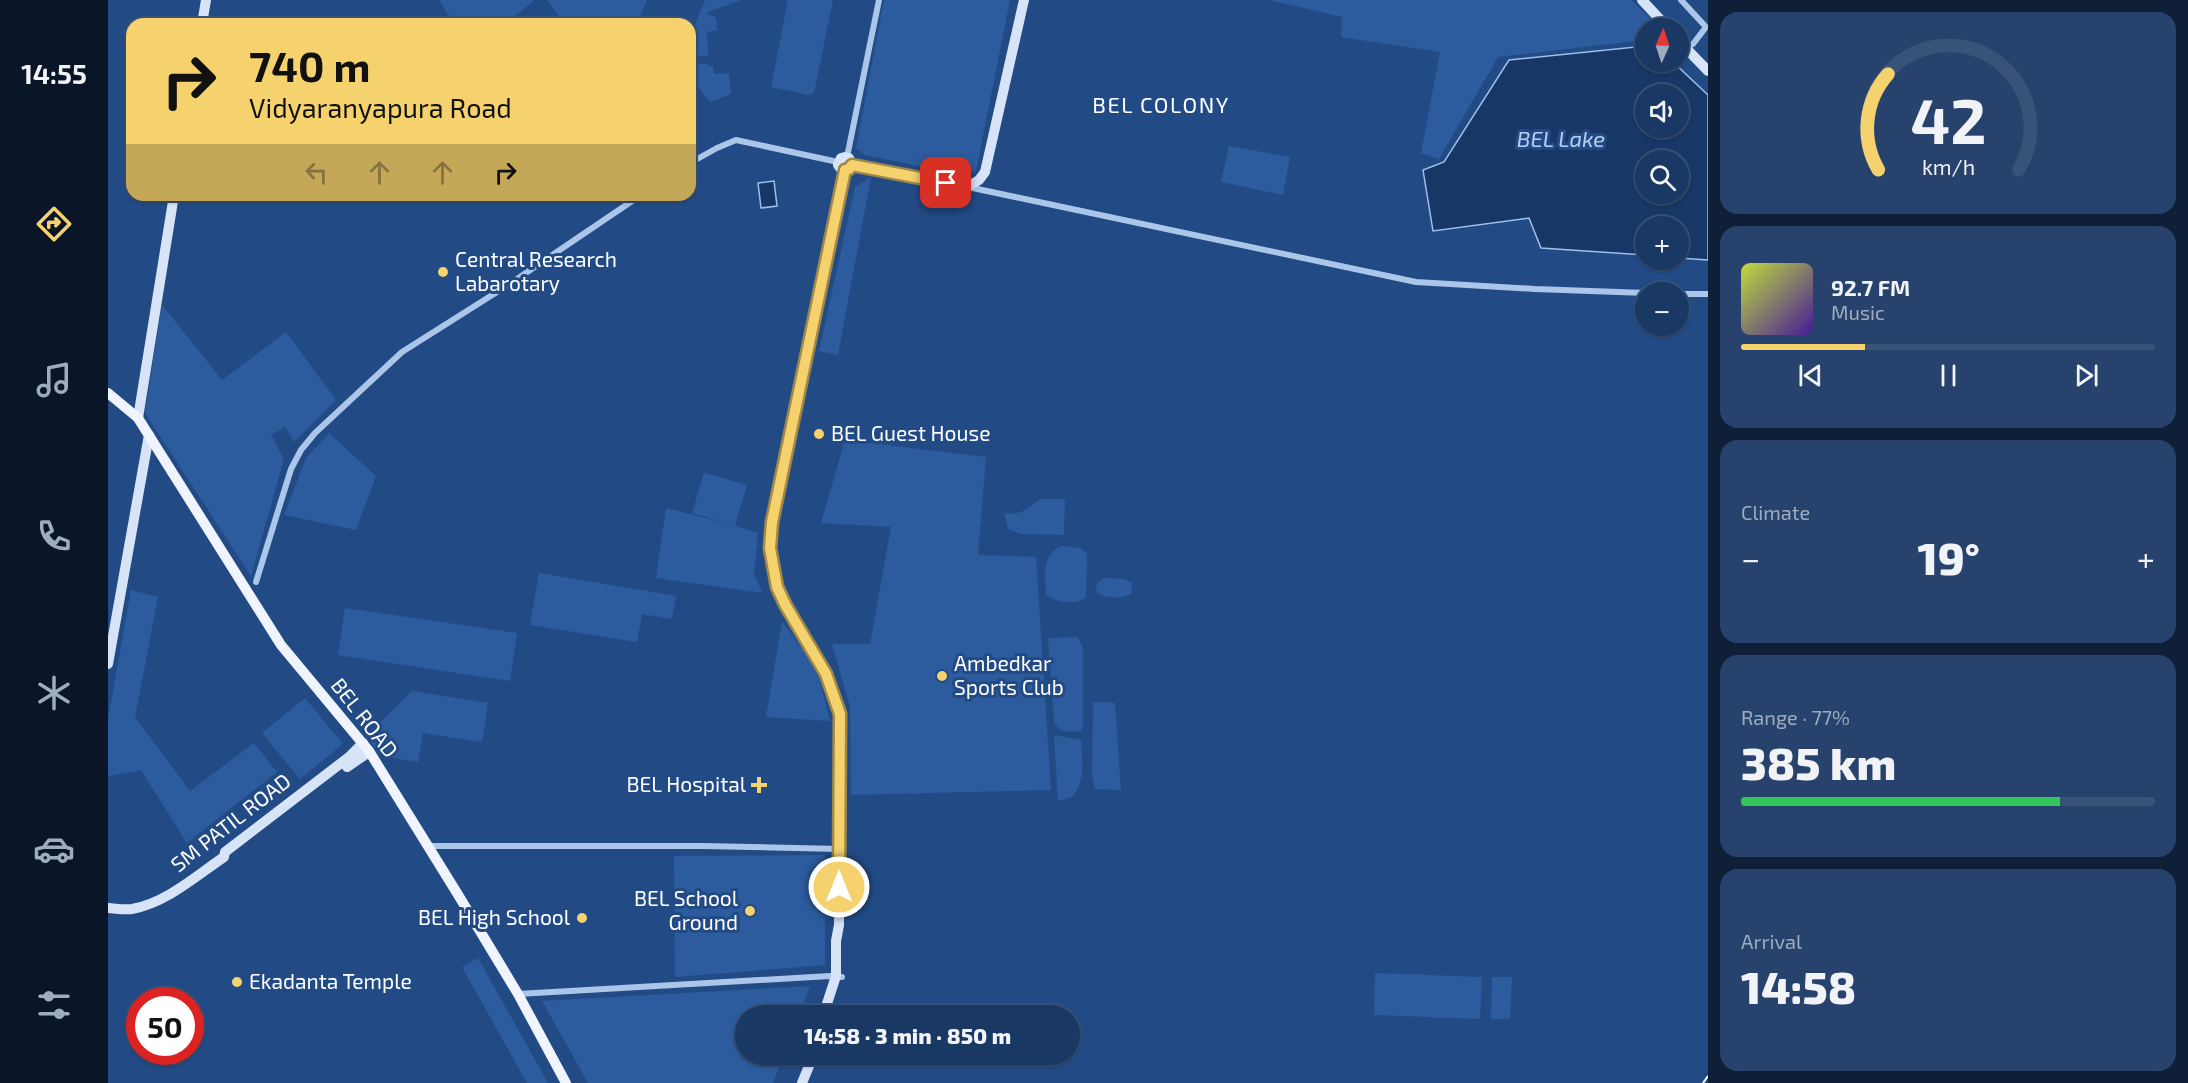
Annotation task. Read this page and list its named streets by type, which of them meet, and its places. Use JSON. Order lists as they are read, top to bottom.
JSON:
{
  "streets": {
    "main road": ["BEL ROAD", "SM PATIL ROAD"]
  },
  "crossings": [
    ["BEL ROAD", "SM PATIL ROAD"]
  ],
  "districts": ["BEL COLONY"],
  "water": ["BEL Lake"],
  "places": {
    "other": [
      "Central Research Labarotary",
      "BEL Guest House",
      "Ambedkar Sports Club",
      "BEL School Ground",
      "BEL High School",
      "Ekadanta Temple"
    ],
    "health": ["BEL Hospital"]
  },
  "north": "top",
  "page": {
    "tabs": "14:55",
    "map_buttons": ["+", "−"],
    "turn": ["740 m", "Vidyaranyapura Road"],
    "song": ["92.7 FM", "Music"],
    "tile": [
      "Climate",
      ["Range · 77%", "385 km"],
      ["Arrival", "14:58"]
    ],
    "heat": ["−", "19°", "+"],
    "limit": "50",
    "trip": "14:58 · 3 min · 850 m",
    "gauge": ["42", "km/h"]
  }
}
